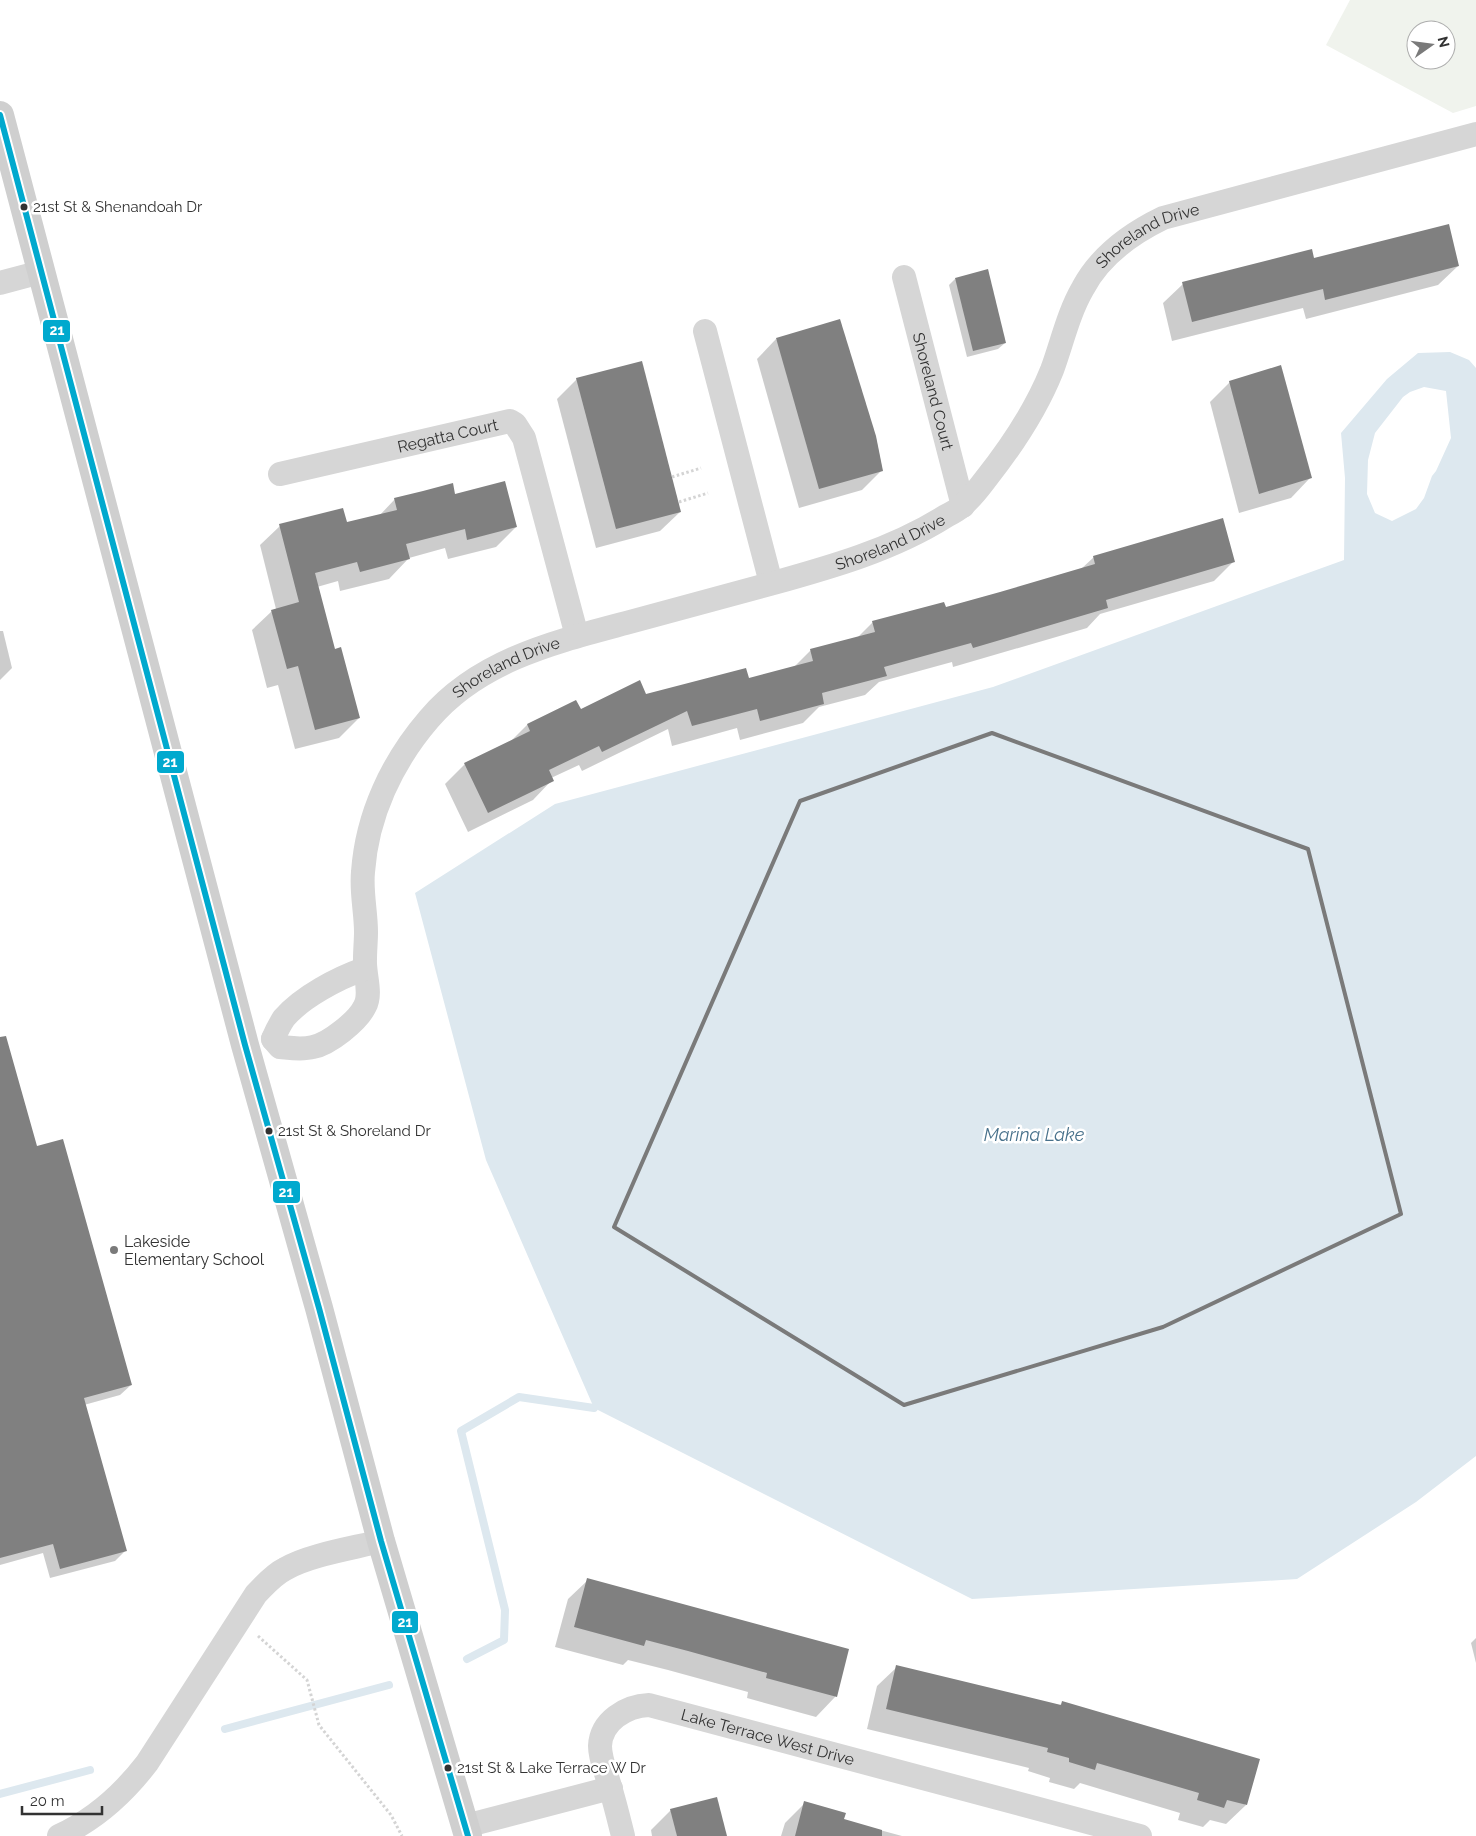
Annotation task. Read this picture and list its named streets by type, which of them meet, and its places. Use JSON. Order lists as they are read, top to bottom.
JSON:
{
  "streets": {
    "street": [
      "Shoreland Drive",
      "Shoreland Court",
      "Regatta Court",
      "Lake Terrace West Drive"
    ]
  },
  "crossings": [
    ["Shoreland Drive", "Shoreland Court"],
    ["Shoreland Drive", "Regatta Court"]
  ],
  "water": ["Marina Lake"],
  "places": [
    "21st St & Shenandoah Dr",
    "21st St & Shoreland Dr",
    "Lakeside Elementary School",
    "21st St & Lake Terrace W Dr"
  ],
  "lines": ["transit line 21"],
  "scale_bar": "20 m",
  "north": "right"
}
